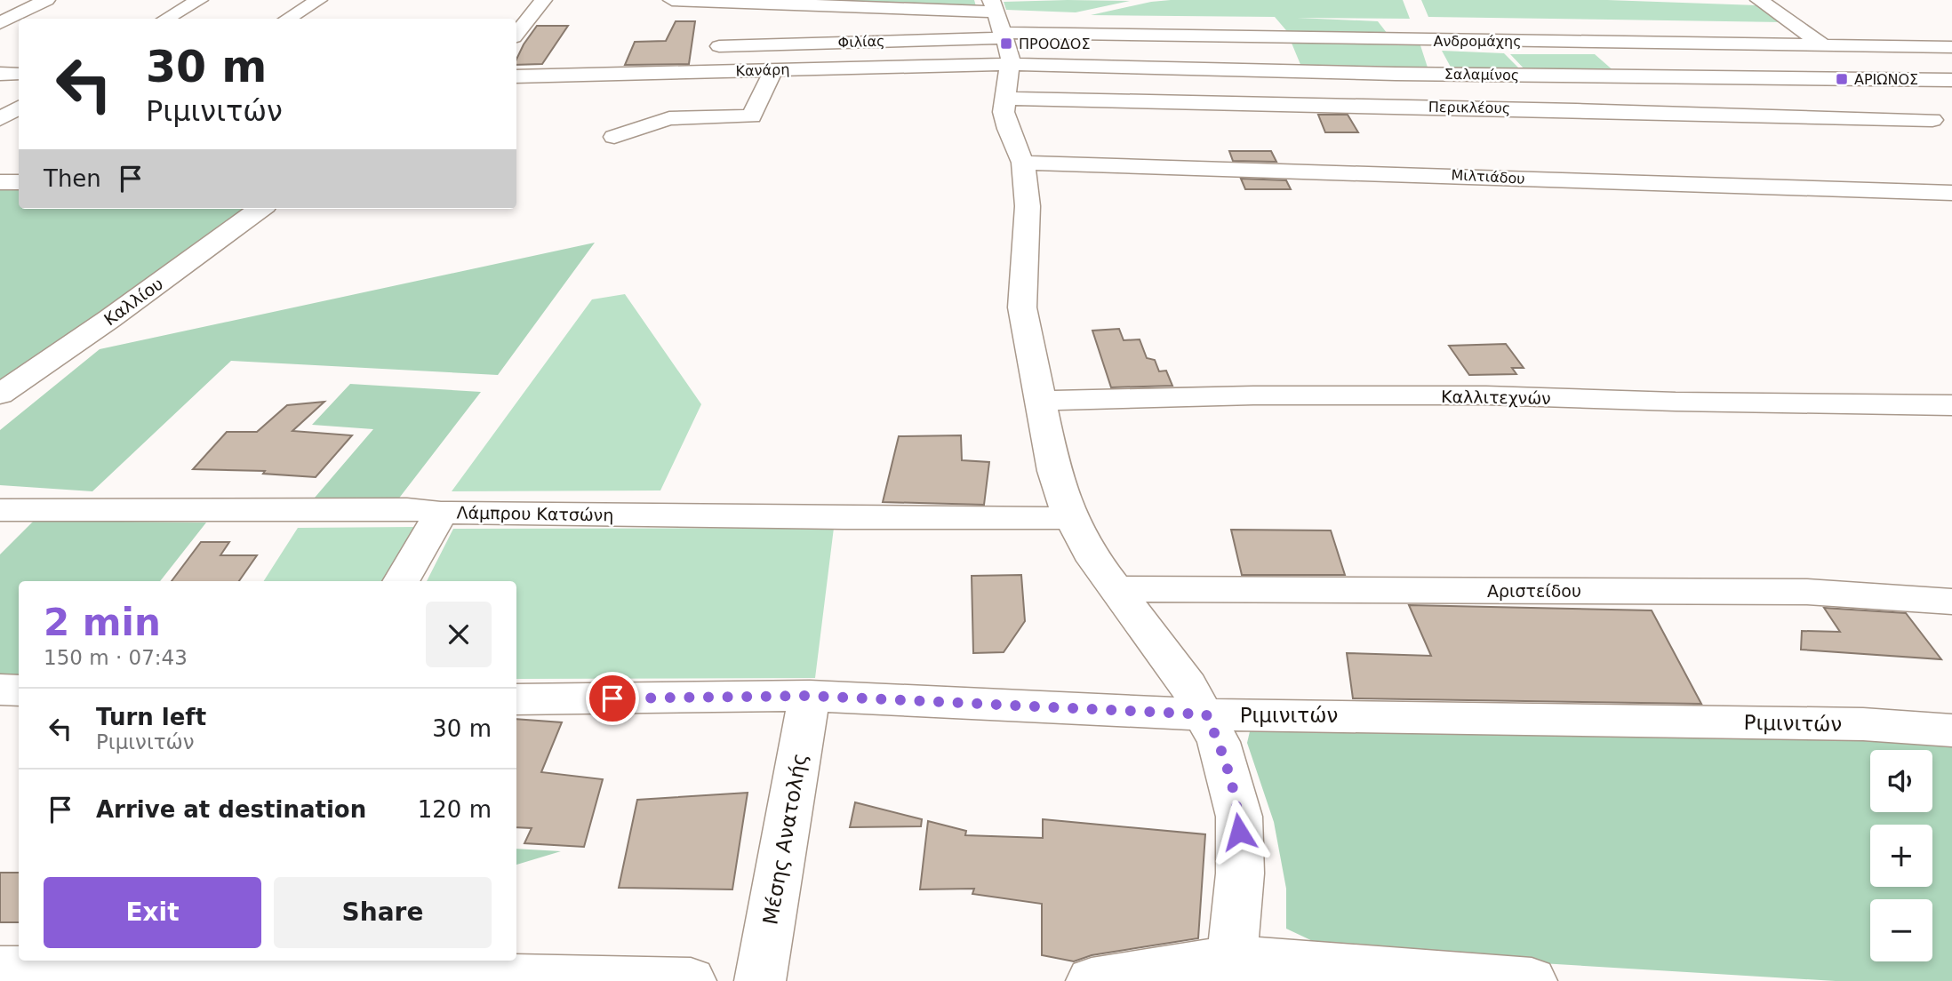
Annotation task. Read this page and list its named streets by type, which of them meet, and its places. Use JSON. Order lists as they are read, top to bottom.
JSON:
{
  "streets": {
    "street": [
      "Ανδρομάχης",
      "Φιλίας",
      "Κανάρη",
      "Σαλαμίνος",
      "Περικλέους",
      "Μιλτιάδου",
      "Καλλίου",
      "Καλλιτεχνών",
      "Λάμπρου Κατσώνη",
      "Αριστείδου",
      "Ριμινιτών",
      "Μέσης Ανατολής"
    ]
  },
  "crossings": [
    ["Ανδρομάχης", "Φιλίας"],
    ["Ανδρομάχης", "Κανάρη"],
    ["Ανδρομάχης", "Σαλαμίνος"],
    ["Φιλίας", "Κανάρη"],
    ["Φιλίας", "Σαλαμίνος"],
    ["Κανάρη", "Σαλαμίνος"],
    ["Ριμινιτών", "Μέσης Ανατολής"]
  ],
  "places": {
    "transit": ["ΠΡΟΟΔΟΣ", "ΑΡΙΩΝΟΣ"]
  },
  "page": {
    "turn": ["30 m", "Ριμινιτών"],
    "then": "Then",
    "heading": ["2 min", "150 m · 07:43"],
    "list": [
      {
        "name": "Turn left",
        "note": "Ριμινιτών",
        "value": "30 m"
      },
      {
        "name": "Arrive at destination",
        "value": "120 m"
      }
    ],
    "map_buttons": ["+", "−"],
    "buttons": ["Exit", "Share"]
  }
}
